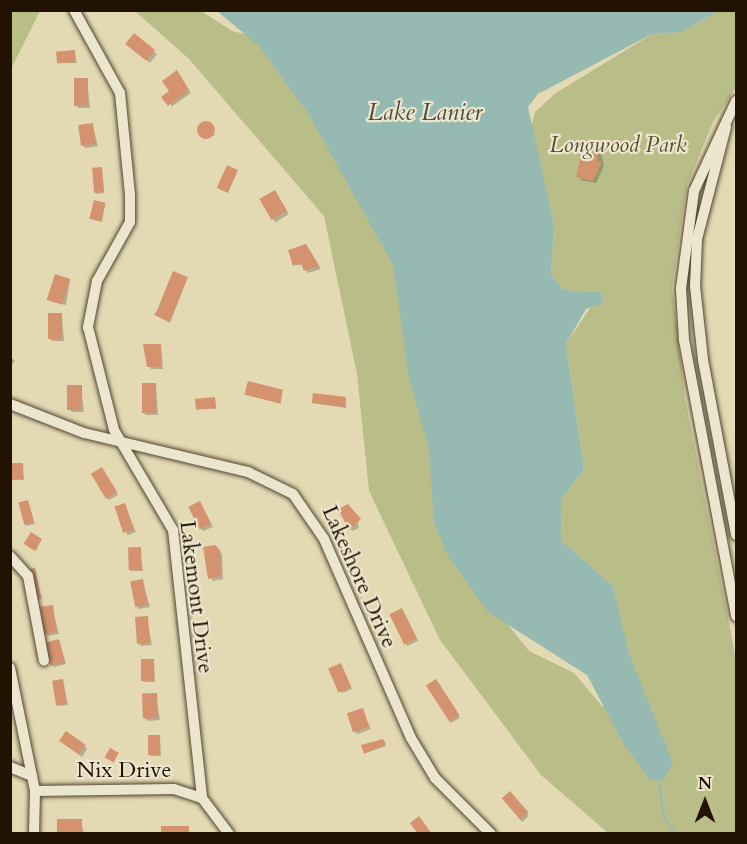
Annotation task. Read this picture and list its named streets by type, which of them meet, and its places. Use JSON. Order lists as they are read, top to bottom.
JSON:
{
  "streets": {
    "street": ["Lakeshore Drive", "Lakemont Drive", "Nix Drive"]
  },
  "crossings": [
    ["Lakeshore Drive", "Lakemont Drive"],
    ["Lakemont Drive", "Nix Drive"]
  ],
  "water": ["Lake Lanier"],
  "parks": ["Longwood Park"],
  "north": "top"
}
